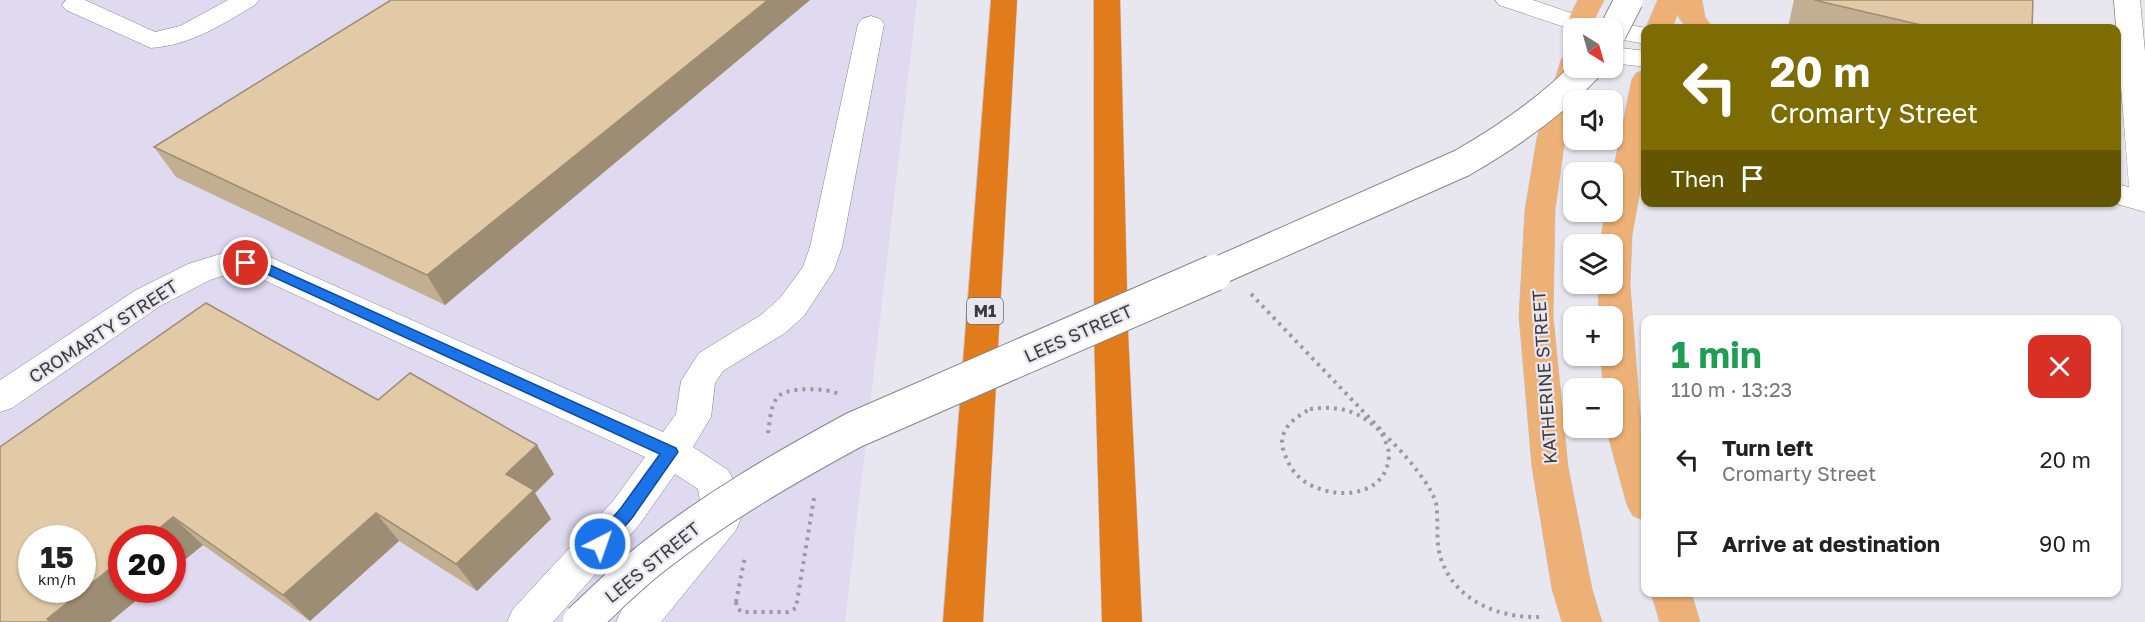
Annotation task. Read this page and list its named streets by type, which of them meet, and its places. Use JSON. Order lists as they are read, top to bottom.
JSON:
{
  "streets": {
    "highway": ["M1"],
    "main road": ["KATHERINE STREET"],
    "street": ["CROMARTY STREET", "LEES STREET"]
  },
  "north": "bottom right",
  "page": {
    "map_buttons": ["+", "−"],
    "turn": ["20 m", "Cromarty Street"],
    "then": "Then",
    "heading": ["1 min", "110 m · 13:23"],
    "list": [
      {
        "name": "Turn left",
        "note": "Cromarty Street",
        "value": "20 m"
      },
      {
        "name": "Arrive at destination",
        "value": "90 m"
      }
    ],
    "speed": "15 km/h",
    "limit": "20"
  }
}
